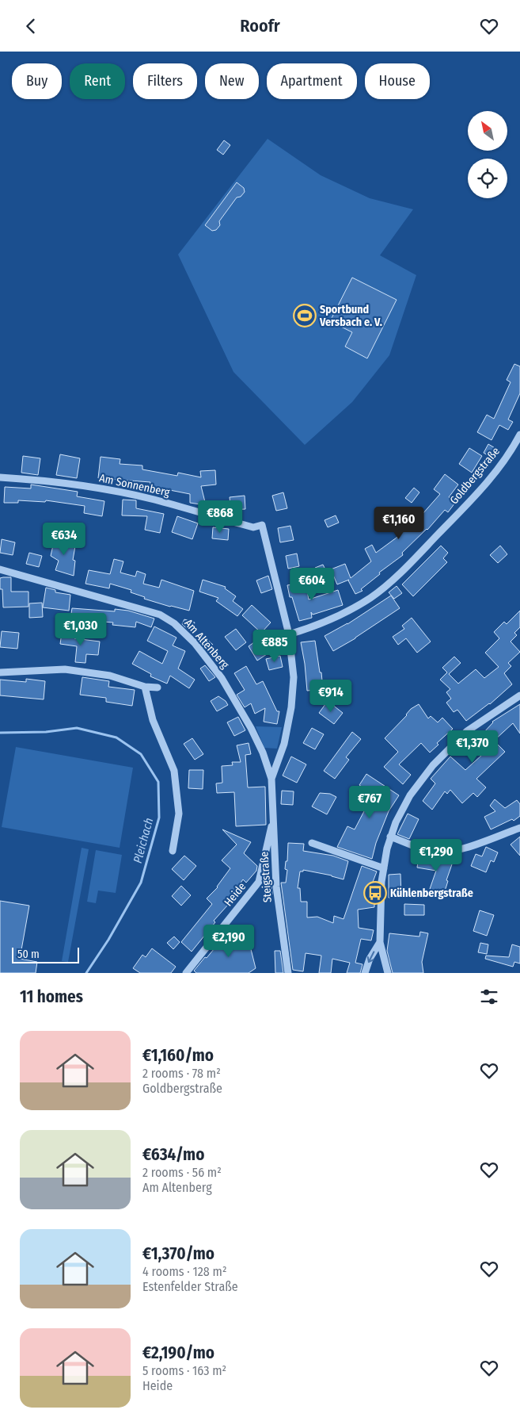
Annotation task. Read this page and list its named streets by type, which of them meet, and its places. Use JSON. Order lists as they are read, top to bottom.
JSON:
{
  "streets": {
    "street": [
      "Goldbergstraße",
      "Am Sonnenberg",
      "Am Altenberg",
      "Steigstraße",
      "Heide"
    ]
  },
  "crossings": [
    ["Goldbergstraße", "Am Sonnenberg"],
    ["Am Altenberg", "Steigstraße"],
    ["Steigstraße", "Heide"]
  ],
  "water": ["Pleichach"],
  "places": {
    "sports": ["Sportbund Versbach e. V."],
    "bus stop": ["Kühlenbergstraße"]
  },
  "scale_bar": "50 m",
  "north": "top left",
  "page": {
    "header": "Roofr",
    "chip": [
      "Buy",
      "Rent",
      "Filters",
      "New",
      "Apartment",
      "House"
    ],
    "price": [
      "€868",
      "€1,160",
      "€634",
      "€604",
      "€1,030",
      "€885",
      "€914",
      "€1,370",
      "€767",
      "€1,290",
      "€2,190"
    ],
    "scale": "50 m",
    "heading": "11 homes",
    "list": [
      {
        "name": "€1,160/mo",
        "note": "2 rooms · 78 m² · Goldbergstraße"
      },
      {
        "name": "€634/mo",
        "note": "2 rooms · 56 m² · Am Altenberg"
      },
      {
        "name": "€1,370/mo",
        "note": "4 rooms · 128 m² · Estenfelder Straße"
      },
      {
        "name": "€2,190/mo",
        "note": "5 rooms · 163 m² · Heide"
      }
    ]
  }
}
